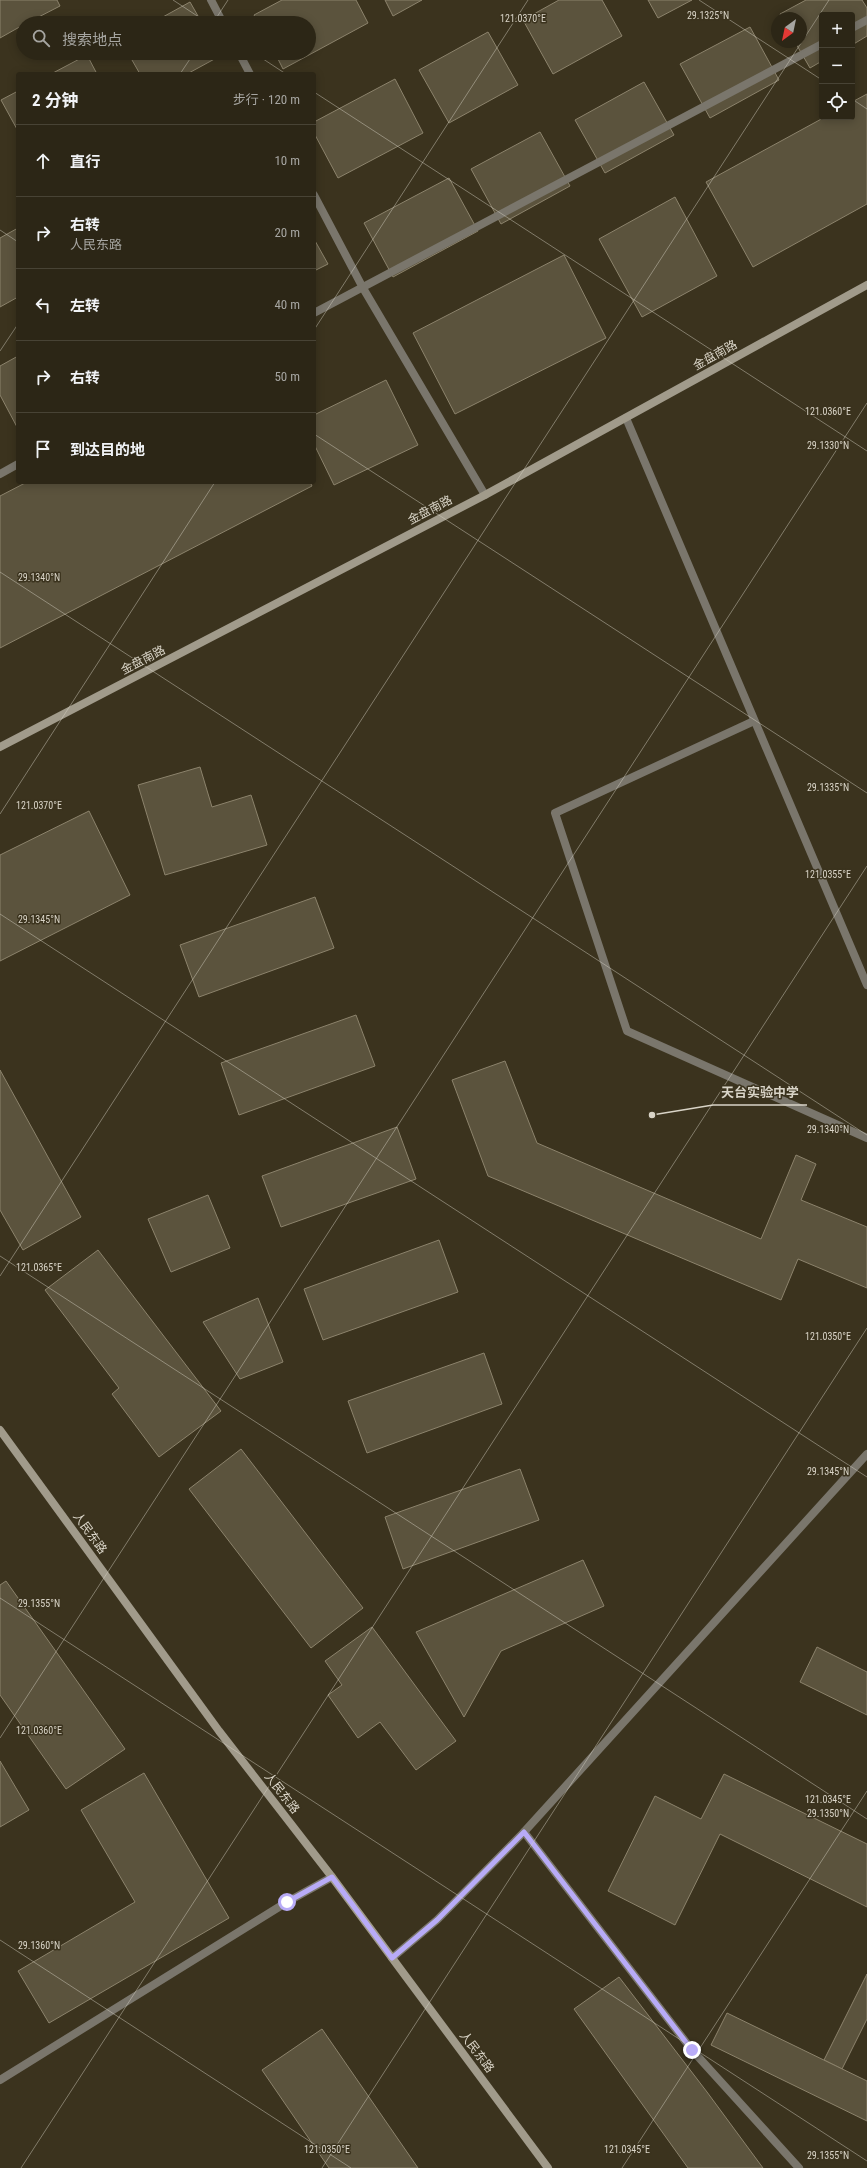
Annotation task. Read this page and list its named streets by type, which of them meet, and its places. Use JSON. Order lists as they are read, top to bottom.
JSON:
{
  "streets": {
    "main road": ["金盘南路", "人民东路"]
  },
  "places": ["天台实验中学"],
  "north": "bottom left",
  "page": {
    "map_buttons": ["+", "−"],
    "search": "搜索地点",
    "heading": ["2 分钟", "步行 · 120 m"],
    "list": [
      ["直行", "10 m"],
      ["右转", "人民东路", "20 m"],
      ["左转", "40 m"],
      ["右转", "50 m"],
      "到达目的地"
    ]
  },
  "coordinates": [
    "29.1325°N",
    "121.0370°E",
    "121.0360°E",
    "29.1330°N",
    "29.1340°N",
    "29.1335°N",
    "121.0355°E",
    "29.1345°N",
    "121.0365°E",
    "121.0350°E",
    "29.1355°N",
    "121.0345°E",
    "29.1350°N",
    "29.1360°N"
  ]
}
